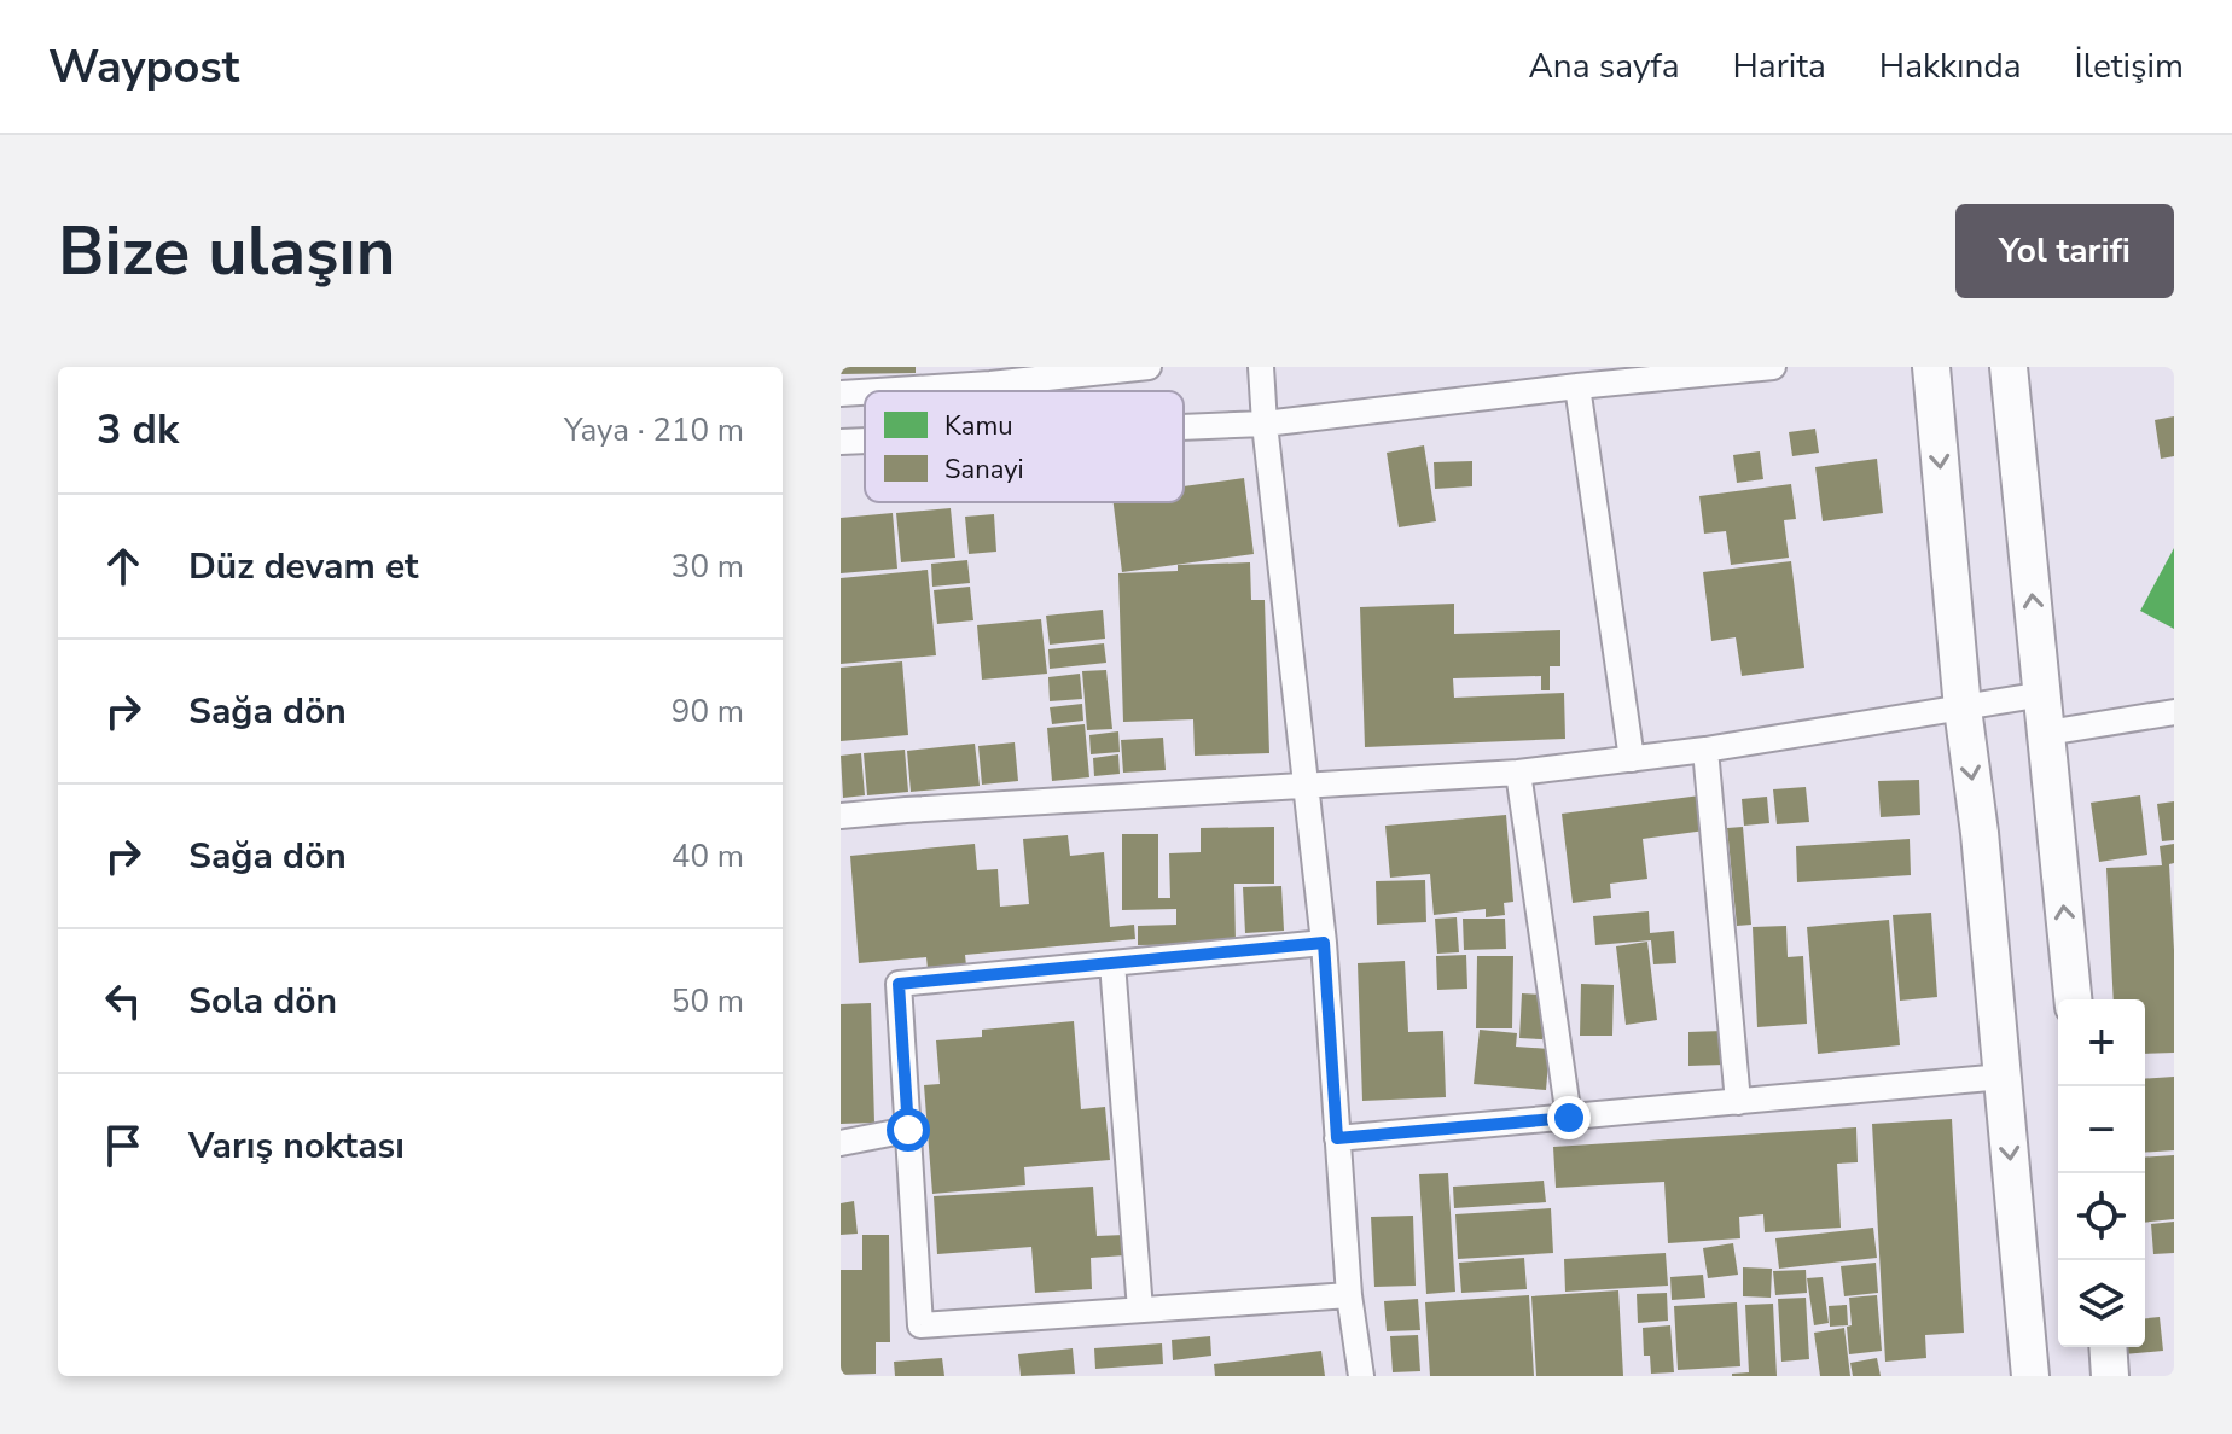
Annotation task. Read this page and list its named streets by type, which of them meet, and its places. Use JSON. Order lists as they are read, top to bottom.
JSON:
{
  "legend": ["Kamu", "Sanayi"],
  "page": {
    "header": "Waypost",
    "nav": [
      "Ana sayfa",
      "Harita",
      "Hakkında",
      "İletişim"
    ],
    "buttons": "Yol tarifi",
    "title": "Bize ulaşın",
    "heading": ["3 dk", "Yaya · 210 m"],
    "list": [
      ["Düz devam et", "30 m"],
      ["Sağa dön", "90 m"],
      ["Sağa dön", "40 m"],
      ["Sola dön", "50 m"],
      "Varış noktası"
    ],
    "map_buttons": ["+", "−"]
  }
}
